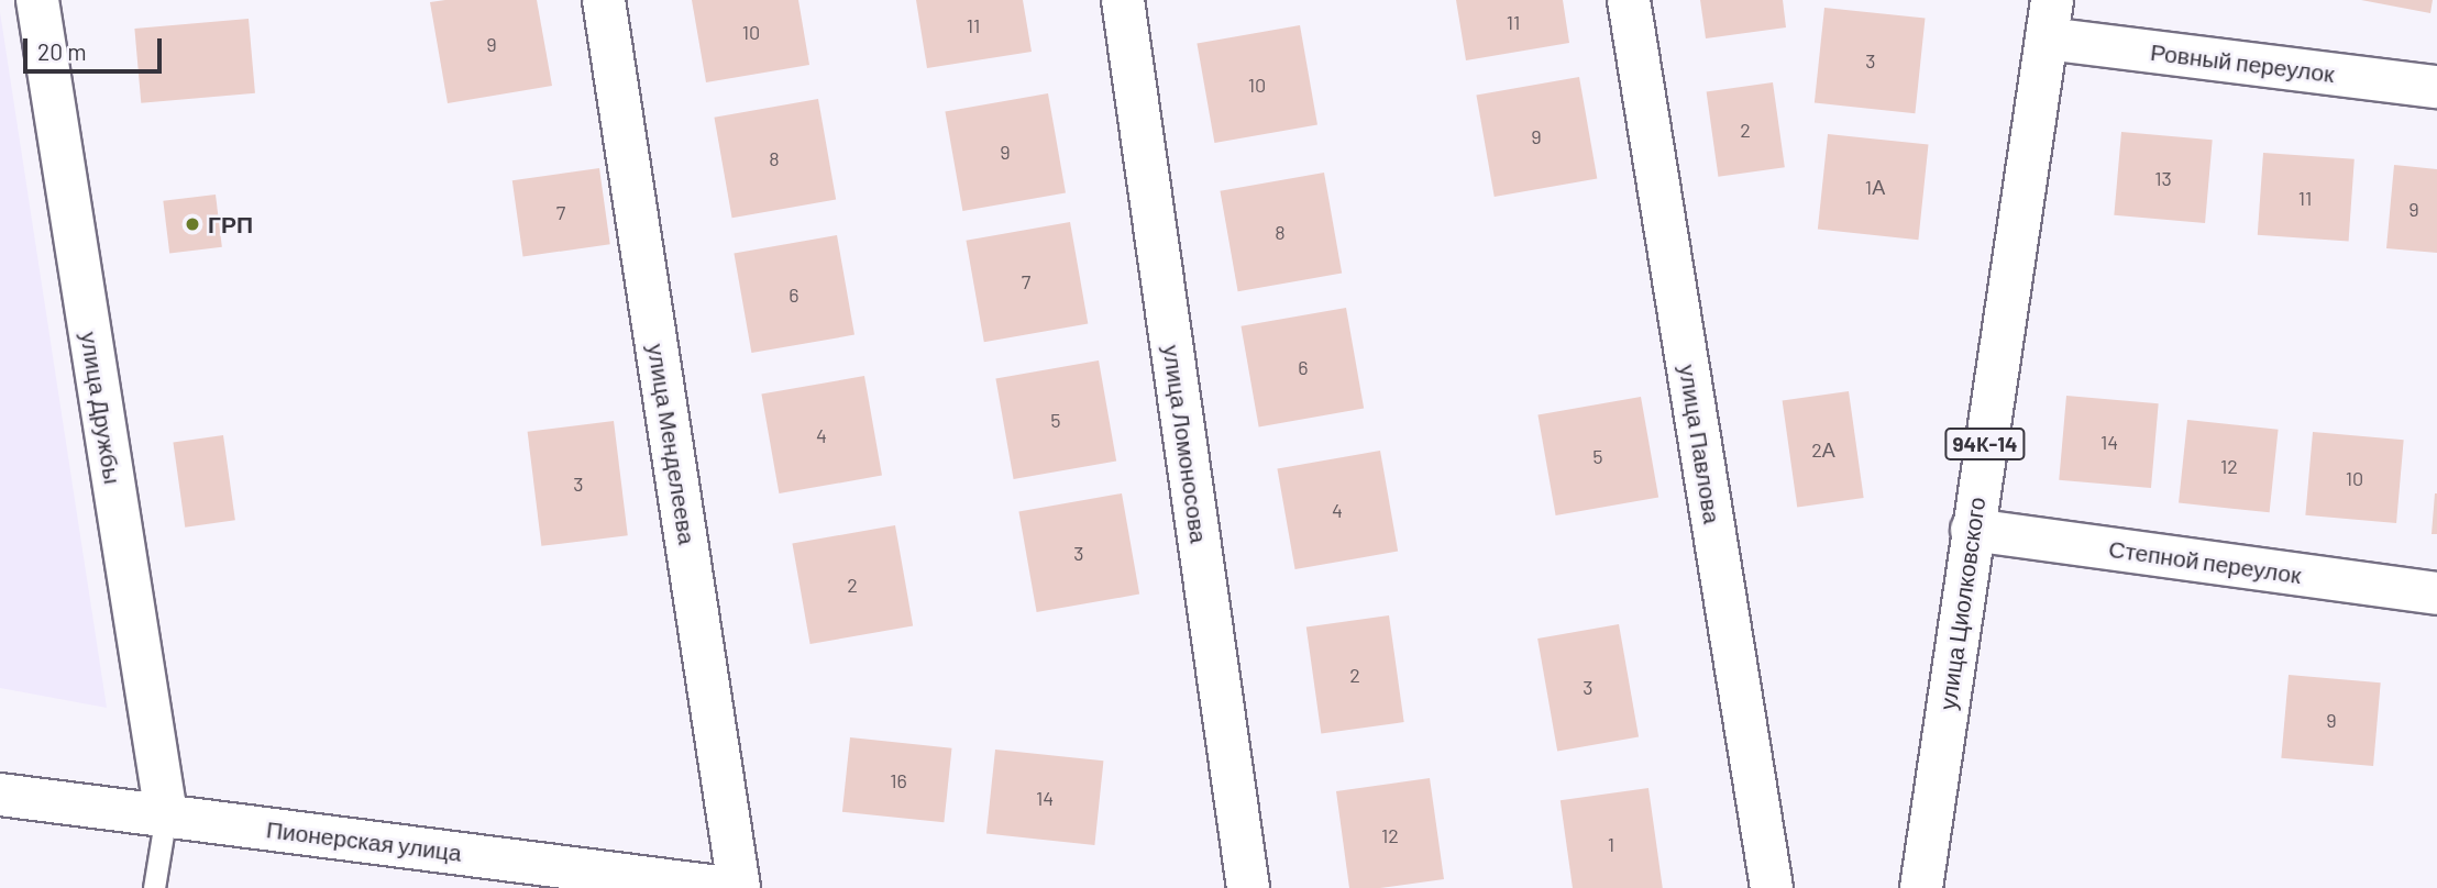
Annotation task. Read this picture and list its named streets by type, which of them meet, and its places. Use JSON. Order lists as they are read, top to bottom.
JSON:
{
  "streets": {
    "street": [
      "Ровный переулок",
      "улица Дружбы",
      "улица Менделеева",
      "улица Ломоносова",
      "улица Павлова",
      "94К-14",
      "Степной переулок",
      "улица Циолковского",
      "Пионерская улица"
    ]
  },
  "crossings": [
    ["Ровный переулок", "улица Циолковского"],
    ["улица Дружбы", "Пионерская улица"],
    ["Степной переулок", "улица Циолковского"]
  ],
  "places": ["ГРП"],
  "house_numbers": [
    "11",
    "11",
    "10",
    "9",
    "3",
    "10",
    "2",
    "9",
    "9",
    "8",
    "13",
    "1А",
    "11",
    "9",
    "7",
    "8",
    "7",
    "6",
    "6",
    "5",
    "4",
    "14",
    "2А",
    "5",
    "12",
    "10",
    "3",
    "4",
    "3",
    "2",
    "2",
    "3",
    "9",
    "16",
    "14",
    "12",
    "1"
  ],
  "scale_bar": "20 m"
}
